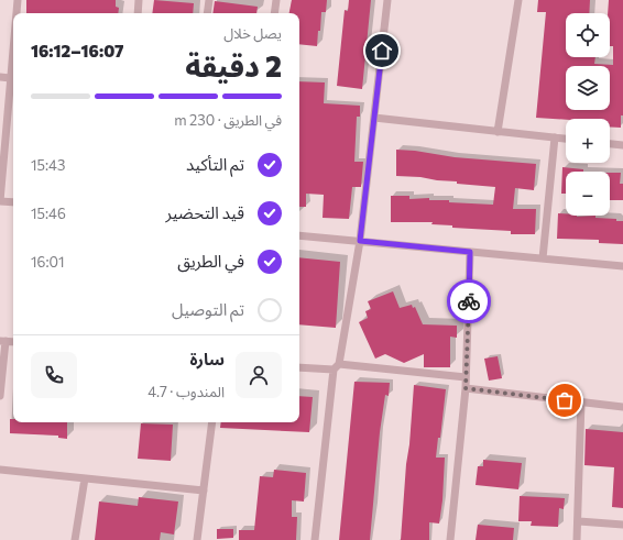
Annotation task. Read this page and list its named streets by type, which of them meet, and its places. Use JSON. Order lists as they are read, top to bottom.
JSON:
{
  "page": {
    "map_buttons": ["+", "−"],
    "heading": ["2 دقيقة", "يصل خلال", "16:07–16:12"],
    "panel": ["سارة", "المندوب · 4.7"],
    "bar": "في الطريق · 230 m",
    "list": [
      ["تم التأكيد", "15:43"],
      ["قيد التحضير", "15:46"],
      ["في الطريق", "16:01"],
      "تم التوصيل"
    ]
  }
}
